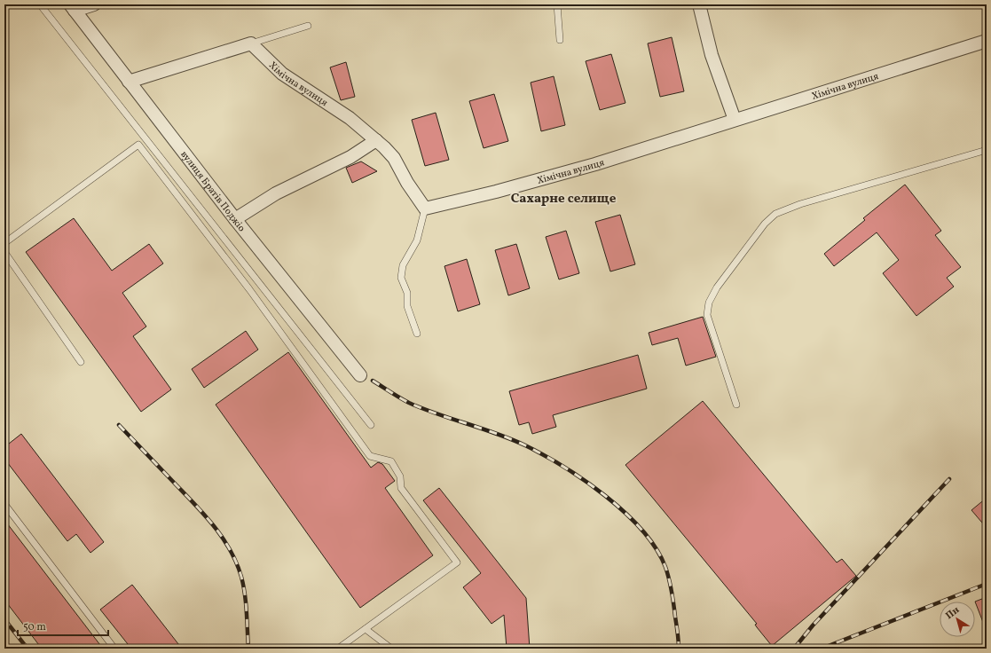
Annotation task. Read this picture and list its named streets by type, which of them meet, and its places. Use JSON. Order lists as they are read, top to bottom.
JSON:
{
  "streets": {
    "street": ["Хімічна вулиця", "вулиця Братів Поджіо"]
  },
  "districts": ["Сахарне селище"],
  "scale_bar": "50 m",
  "north": "top left"
}
